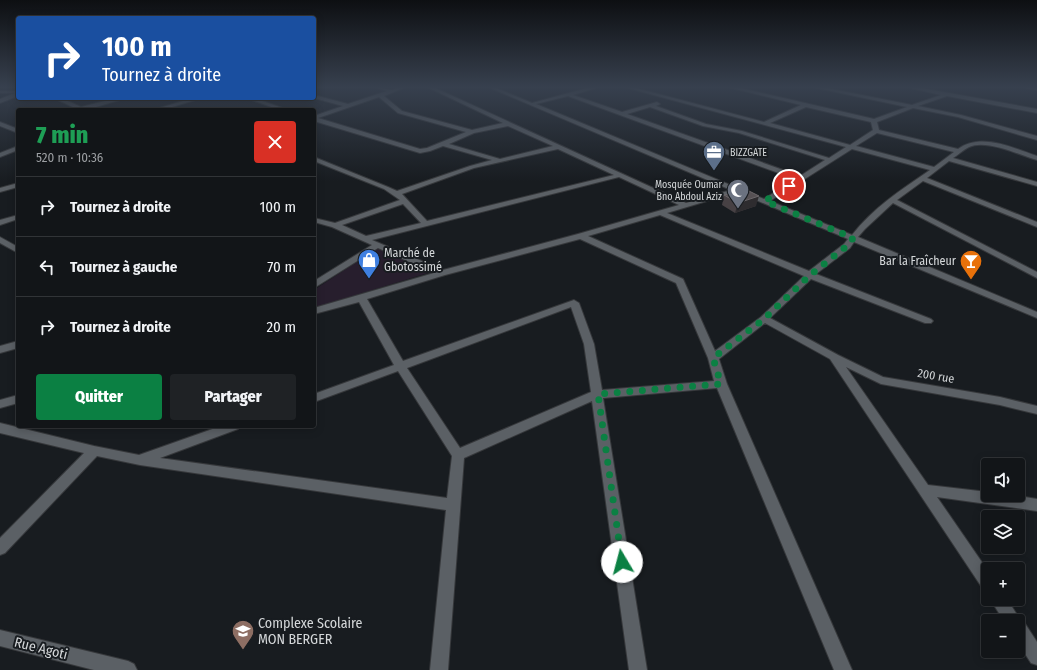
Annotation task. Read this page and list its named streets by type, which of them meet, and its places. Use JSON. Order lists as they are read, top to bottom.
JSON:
{
  "streets": {
    "street": ["200 rue", "Rue Agoti"]
  },
  "places": {
    "office": ["BIZZGATE"],
    "mosque": ["Mosquée Oumar Bno Abdoul Aziz"],
    "shop": ["Marché de Gbotossimé"],
    "bar": ["Bar la Fraîcheur"],
    "school or university": ["Complexe Scolaire MON BERGER"]
  },
  "page": {
    "turn": ["100 m", "Tournez à droite"],
    "heading": ["7 min", "520 m · 10:36"],
    "list": [
      {
        "name": "Tournez à droite",
        "value": "100 m"
      },
      {
        "name": "Tournez à gauche",
        "value": "70 m"
      },
      {
        "name": "Tournez à droite",
        "value": "20 m"
      }
    ],
    "buttons": ["Quitter", "Partager"],
    "map_buttons": ["+", "−"]
  }
}
